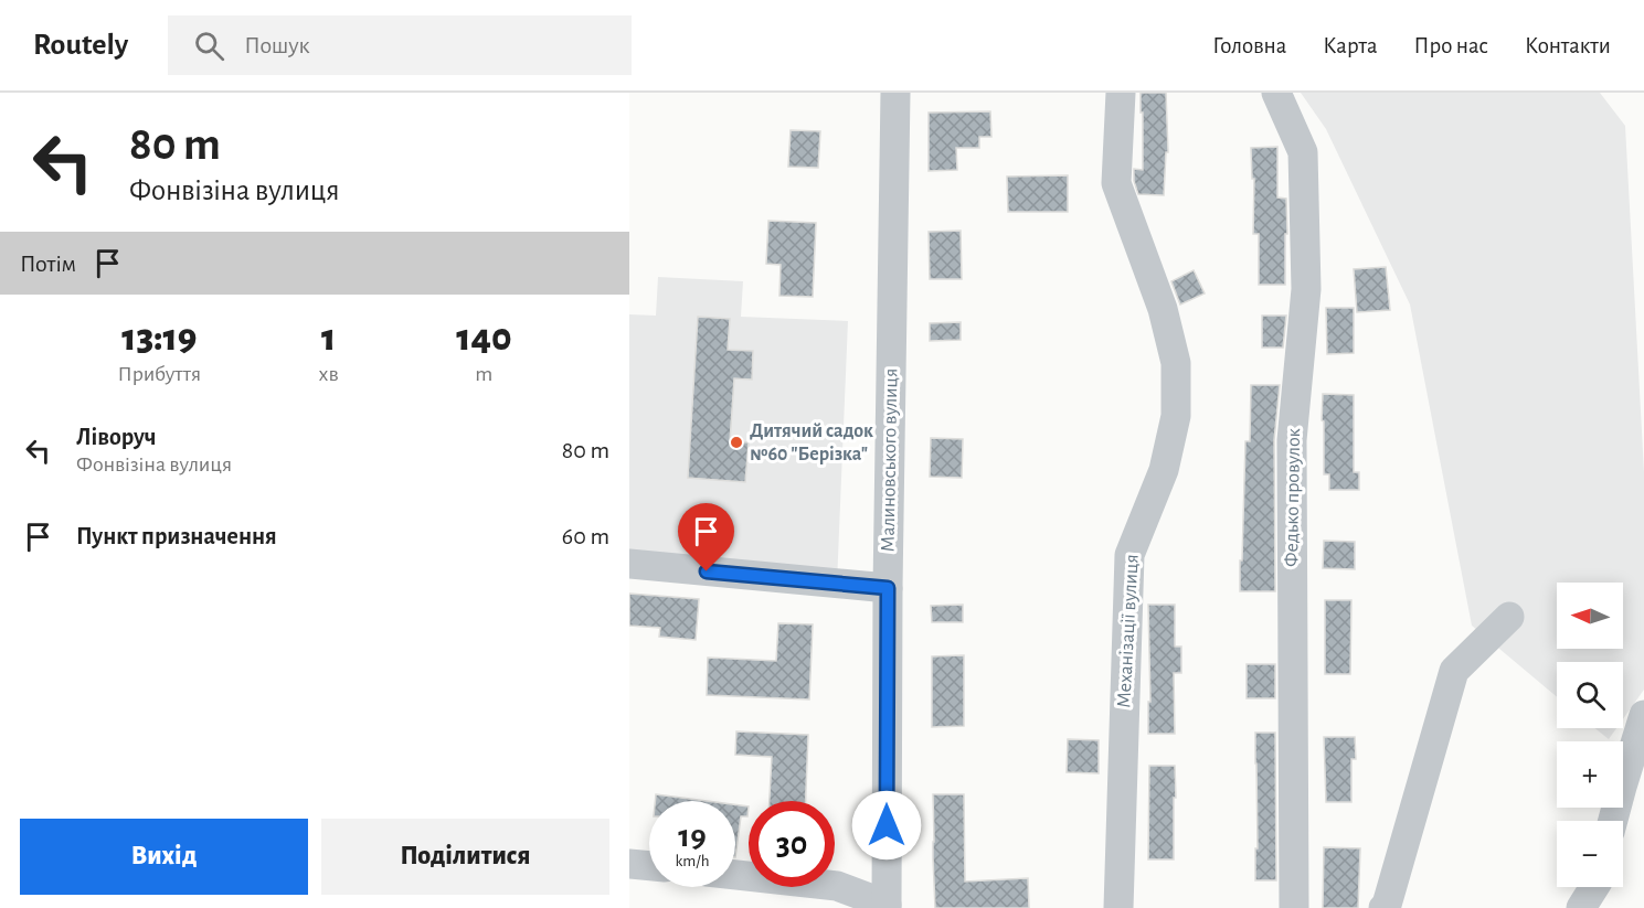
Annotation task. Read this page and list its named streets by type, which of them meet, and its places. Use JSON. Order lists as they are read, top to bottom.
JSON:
{
  "streets": {
    "street": ["Малиновського вулиця", "Федько провулок", "Механізації вулиця"]
  },
  "places": ["Дитячий садок №60 \"Берізка\""],
  "north": "left",
  "page": {
    "header": "Routely",
    "search": "Пошук",
    "nav": [
      "Головна",
      "Карта",
      "Про нас",
      "Контакти"
    ],
    "turn": ["80 m", "Фонвізіна вулиця"],
    "then": "Потім",
    "eta": [
      "13:19",
      "Прибуття",
      "1",
      "хв",
      "140",
      "m"
    ],
    "list": [
      {
        "name": "Ліворуч",
        "note": "Фонвізіна вулиця",
        "value": "80 m"
      },
      {
        "name": "Пункт призначення",
        "value": "60 m"
      }
    ],
    "map_buttons": ["+", "−"],
    "speed": "19 km/h",
    "limit": "30",
    "buttons": ["Вихід", "Поділитися"]
  }
}
